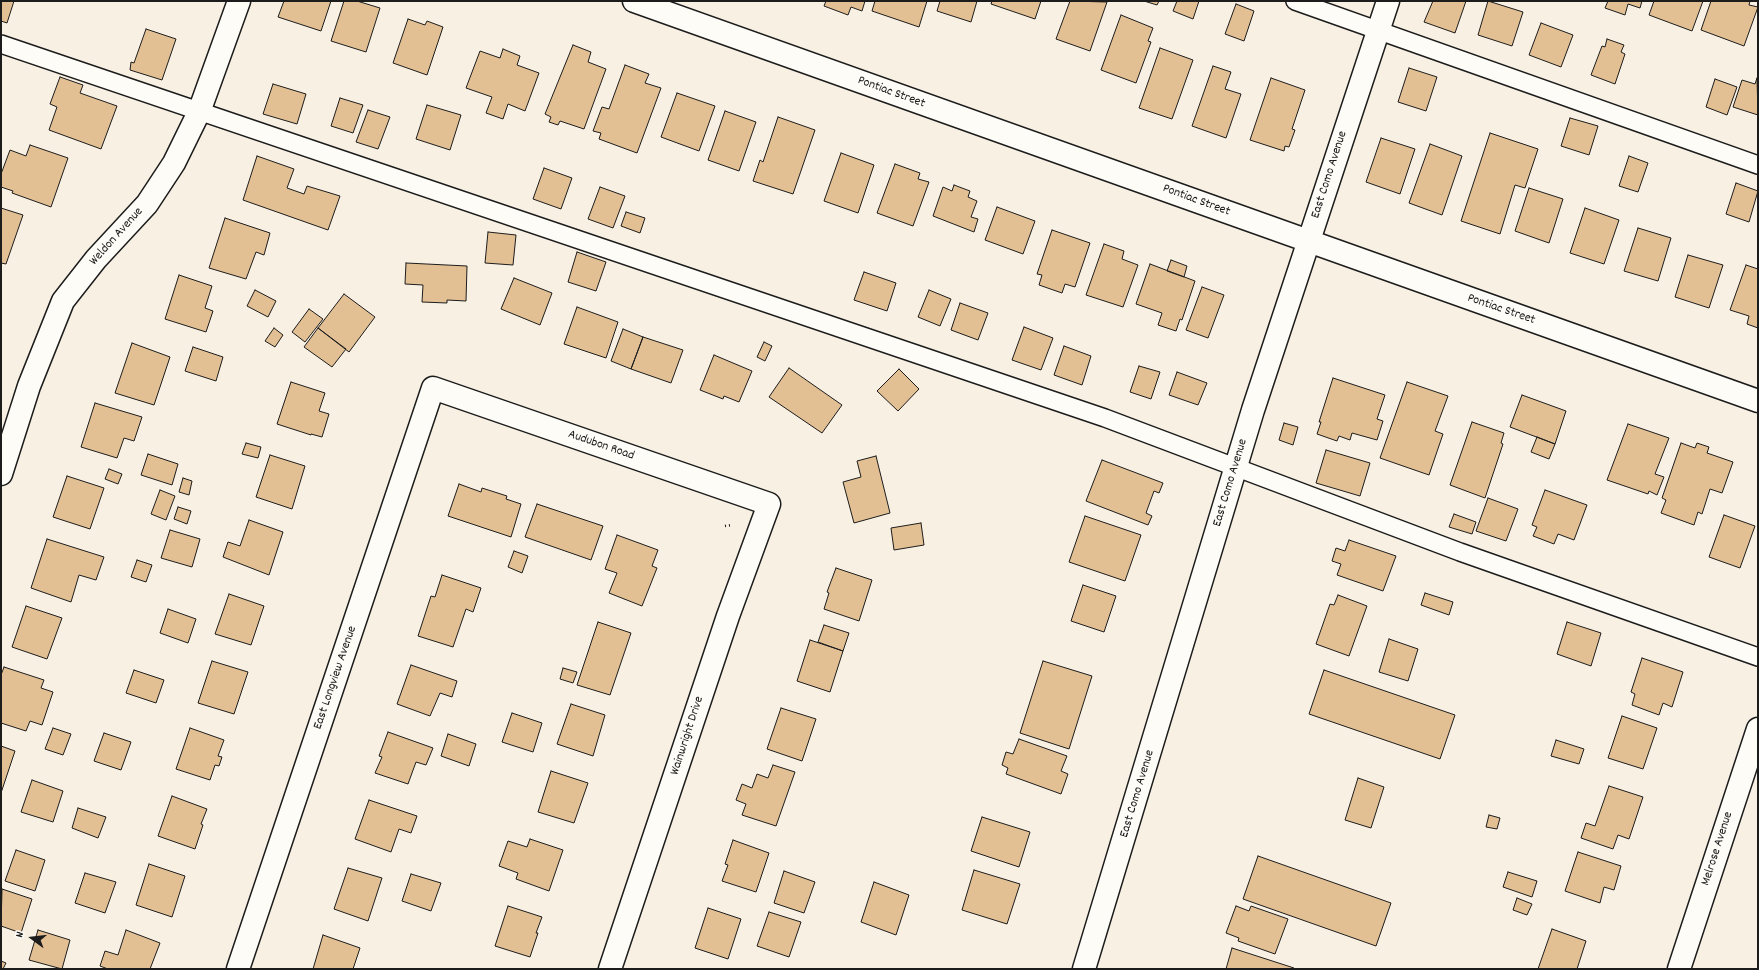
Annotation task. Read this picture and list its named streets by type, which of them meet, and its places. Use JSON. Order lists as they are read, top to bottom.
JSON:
{
  "streets": {
    "street": [
      "Pontiac Street",
      "East Como Avenue",
      "Weldon Avenue",
      "Audubon Road",
      "East Longview Avenue",
      "Wainwright Drive",
      "Melrose Avenue"
    ]
  },
  "crossings": [
    ["Pontiac Street", "East Como Avenue"],
    ["Audubon Road", "East Longview Avenue"],
    ["Audubon Road", "Wainwright Drive"]
  ],
  "north": "left"
}
